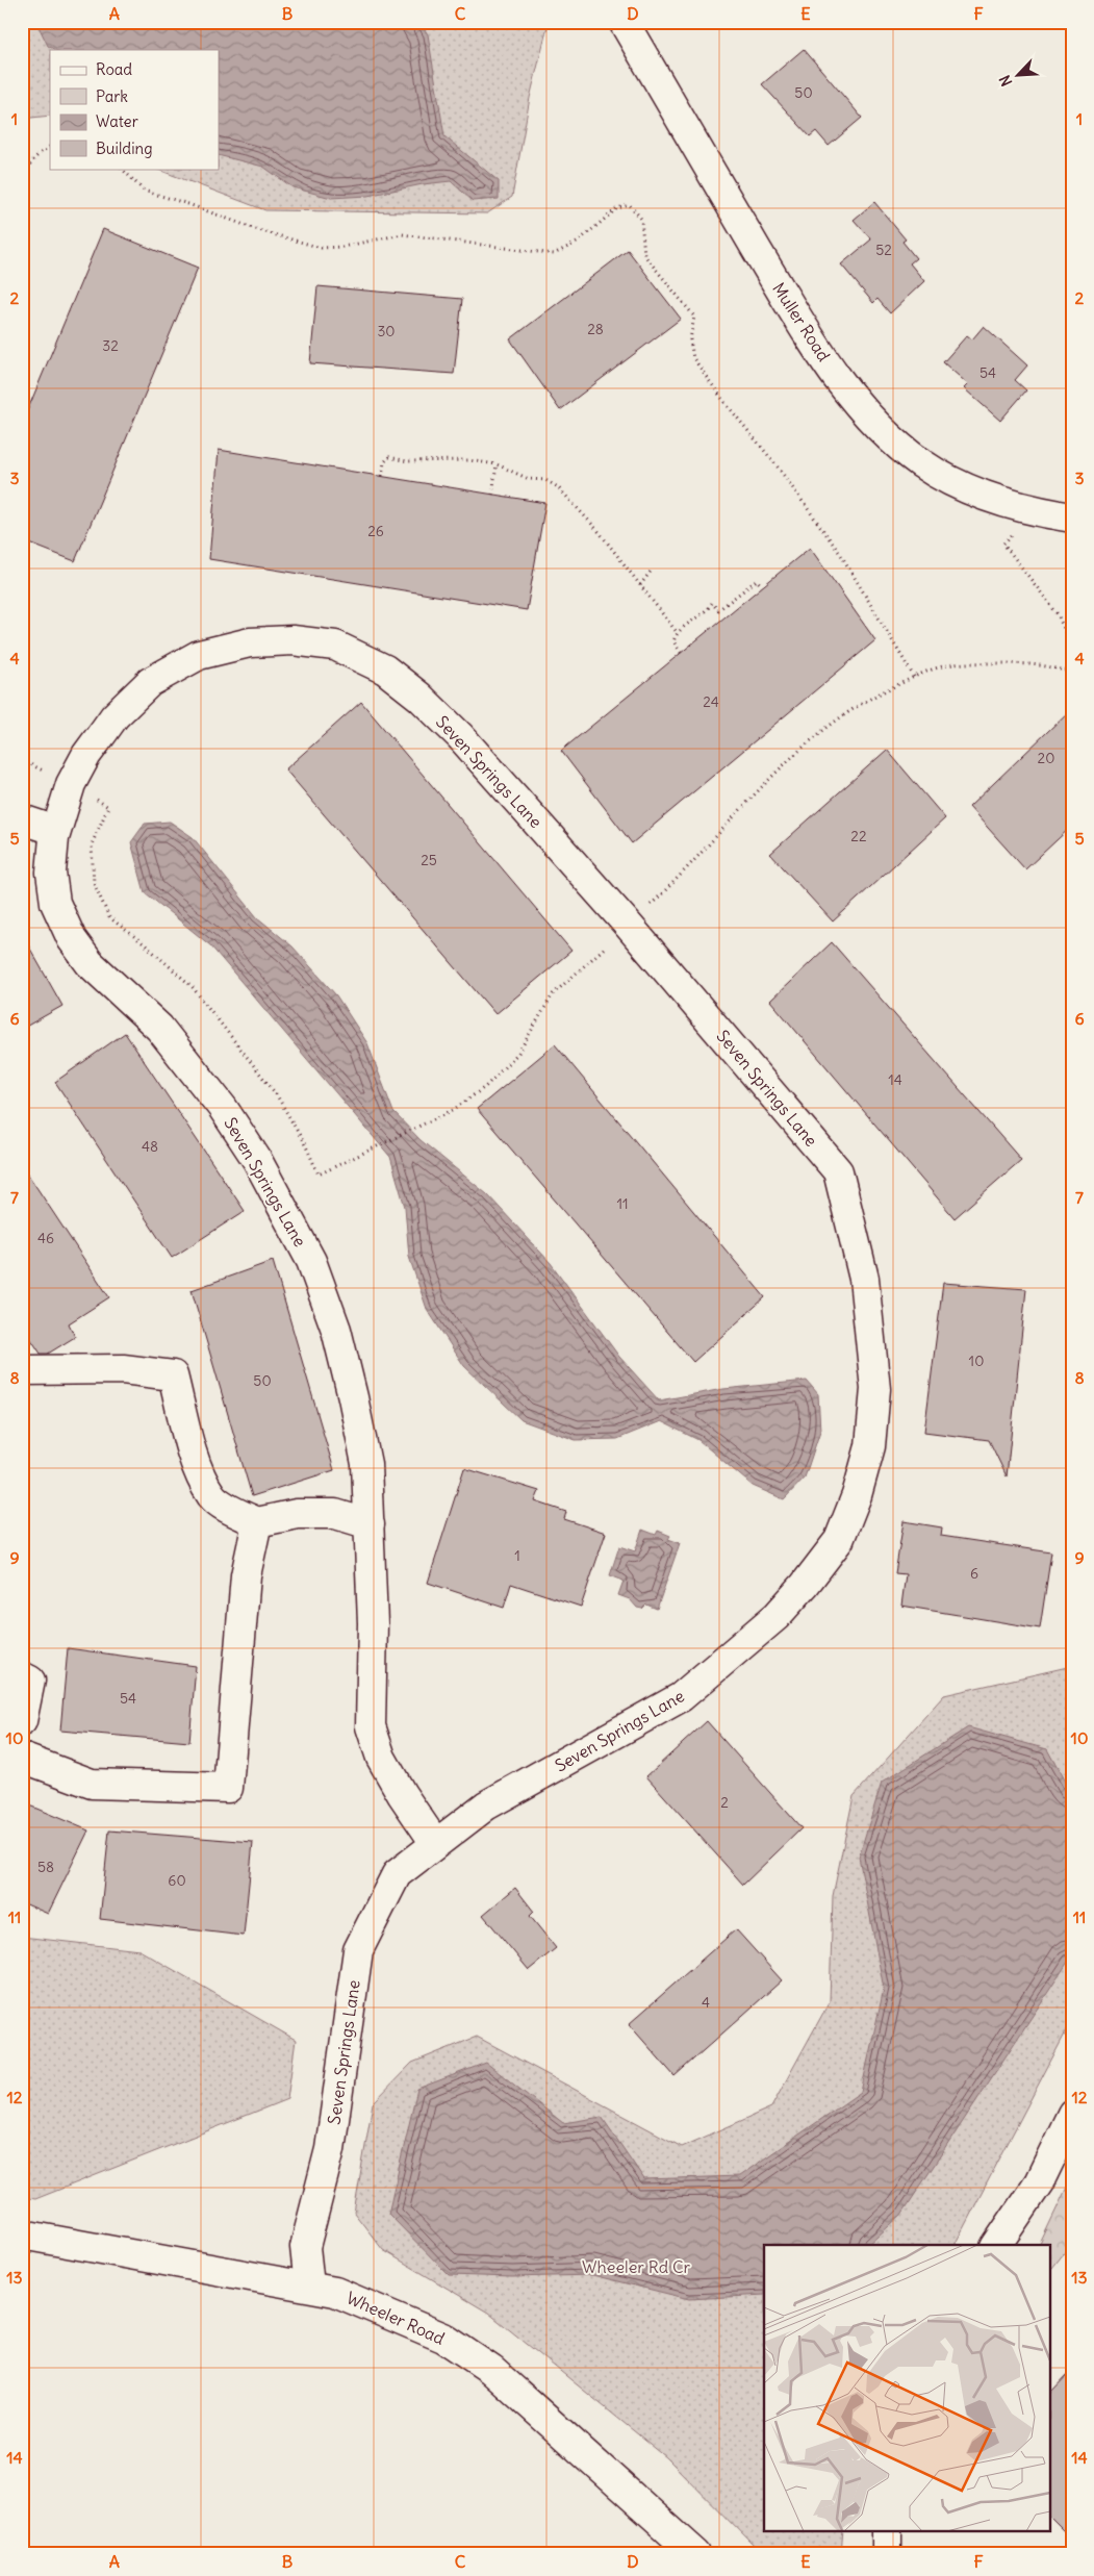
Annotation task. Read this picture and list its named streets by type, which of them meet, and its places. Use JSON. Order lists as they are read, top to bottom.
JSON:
{
  "streets": {
    "street": ["Muller Road", "Seven Springs Lane", "Wheeler Road"]
  },
  "crossings": [
    ["Seven Springs Lane", "Wheeler Road"]
  ],
  "parks": ["Wheeler Rd Cr"],
  "house_numbers": [
    "50",
    "52",
    "28",
    "30",
    "32",
    "54",
    "26",
    "24",
    "20",
    "22",
    "25",
    "14",
    "48",
    "11",
    "46",
    "10",
    "50",
    "1",
    "6",
    "54",
    "2",
    "58",
    "60",
    "4"
  ],
  "legend": [
    "Road",
    "Park",
    "Water",
    "Building"
  ],
  "north": "bottom left",
  "grid": {
    "columns": [
      "A",
      "B",
      "C",
      "D",
      "E",
      "F"
    ],
    "rows": [
      "1",
      "2",
      "3",
      "4",
      "5",
      "6",
      "7",
      "8",
      "9",
      "10",
      "11",
      "12",
      "13",
      "14"
    ]
  }
}
